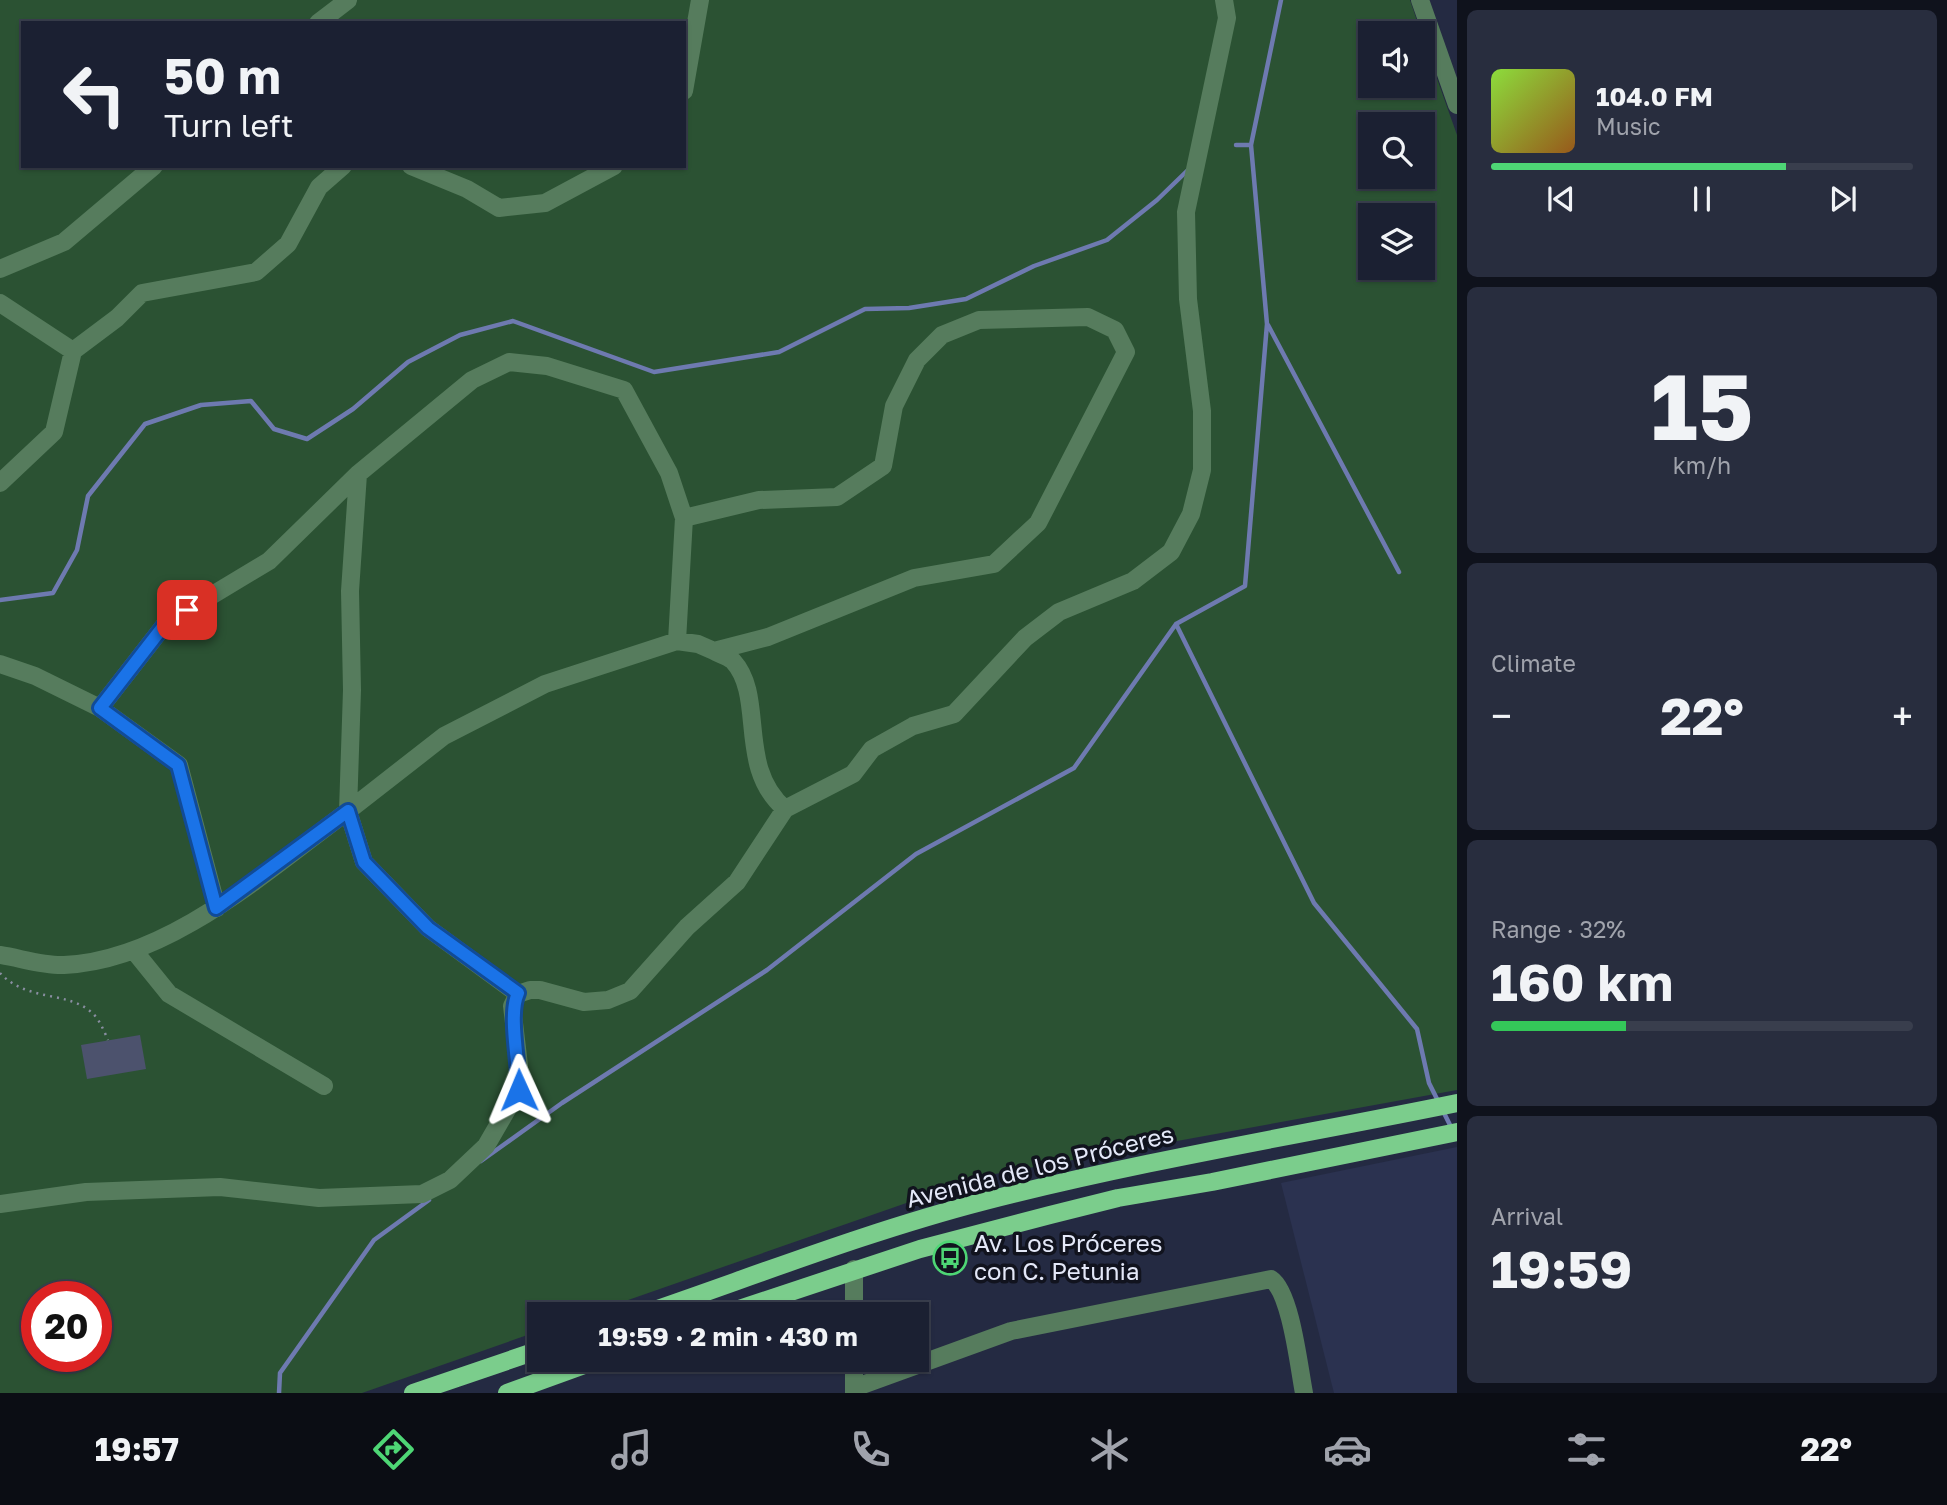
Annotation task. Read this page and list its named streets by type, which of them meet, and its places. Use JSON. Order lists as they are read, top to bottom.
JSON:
{
  "streets": {
    "main road": ["Avenida de los Próceres"]
  },
  "places": {
    "bus stop": ["Av. Los Próceres con C. Petunia"]
  },
  "page": {
    "turn": ["50 m", "Turn left"],
    "song": ["104.0 FM", "Music"],
    "tile": [
      ["15", "km/h"],
      "Climate",
      ["Range · 32%", "160 km"],
      ["Arrival", "19:59"]
    ],
    "heat": ["−", "22°", "+"],
    "limit": "20",
    "trip": "19:59 · 2 min · 430 m",
    "tabs": ["19:57", "22°"]
  }
}
